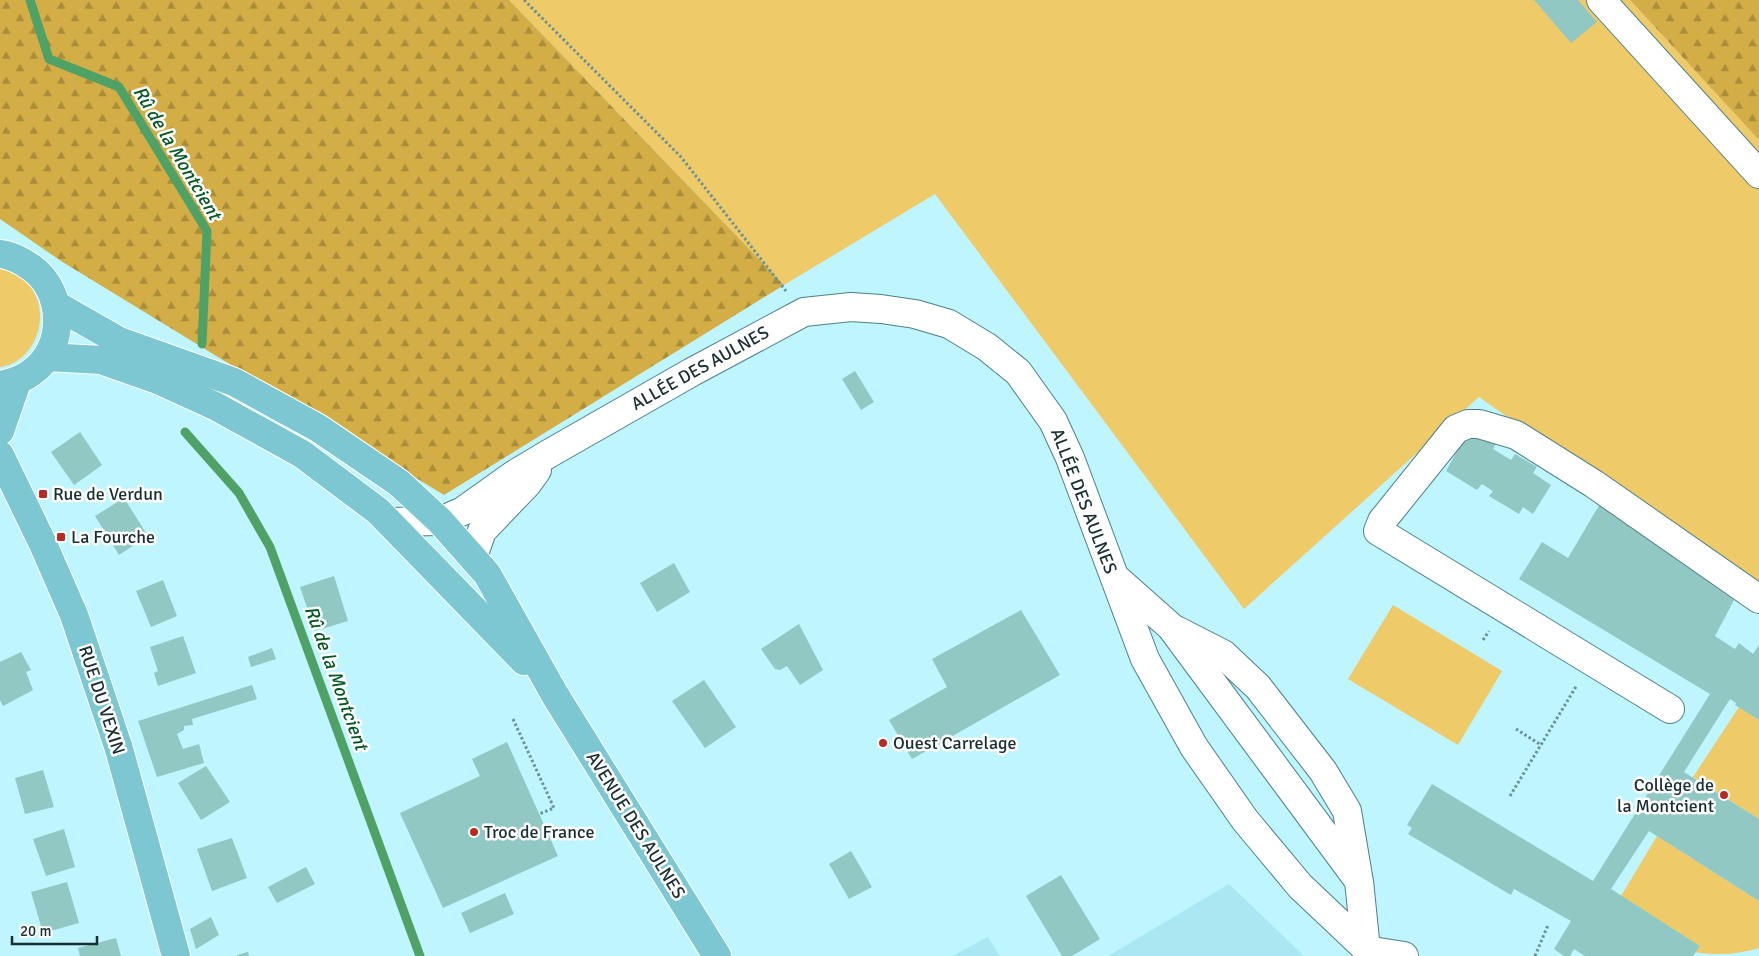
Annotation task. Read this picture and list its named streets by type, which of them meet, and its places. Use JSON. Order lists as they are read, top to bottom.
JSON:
{
  "streets": {
    "main road": ["RUE DU VEXIN", "AVENUE DES AULNES"],
    "street": ["ALLÉE DES AULNES"]
  },
  "water": ["Rû de la Montcient"],
  "places": {
    "transit": ["Rue de Verdun", "La Fourche"],
    "other": ["Ouest Carrelage", "Collège de la Montcient", "Troc de France"]
  },
  "scale_bar": "20 m"
}
